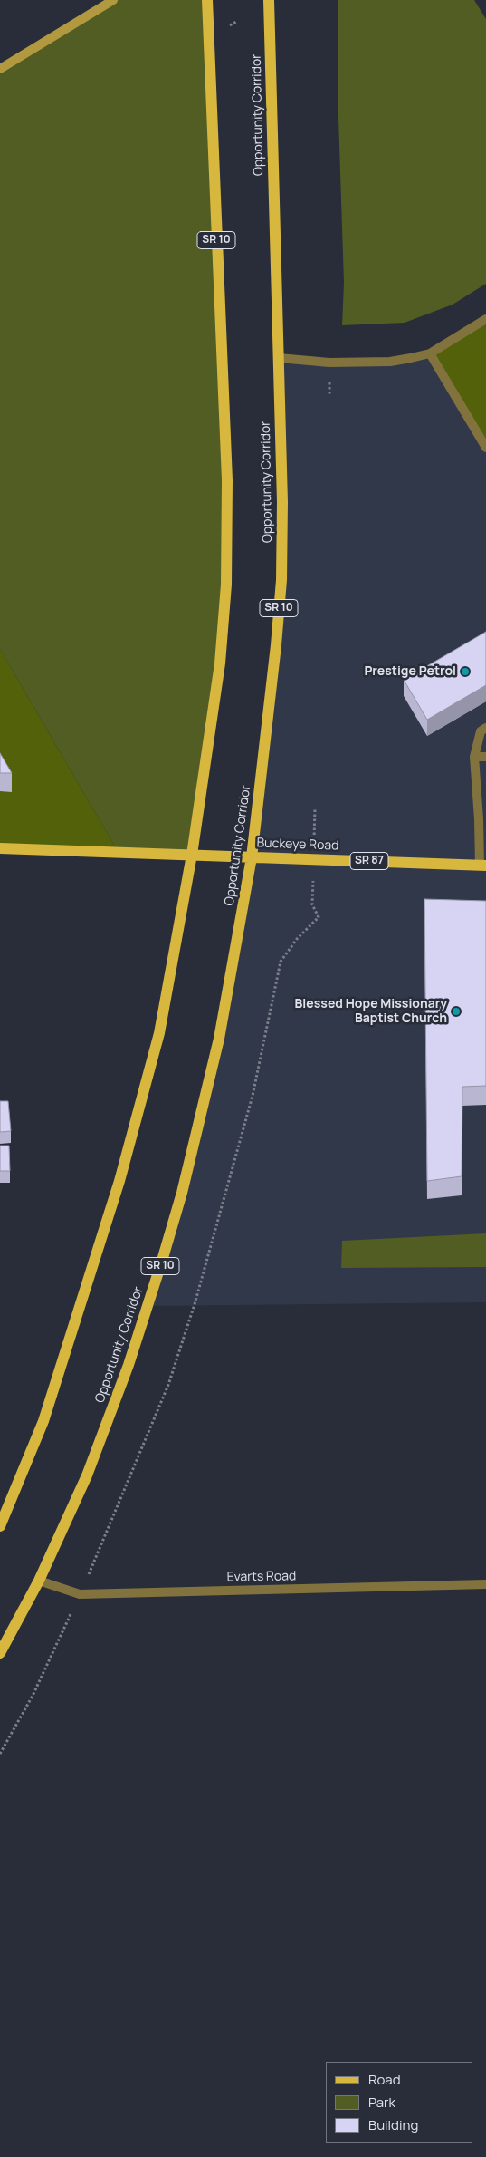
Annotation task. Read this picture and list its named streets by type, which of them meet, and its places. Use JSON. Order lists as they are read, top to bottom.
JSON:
{
  "streets": {
    "main road": [
      "Opportunity Corridor",
      "SR 10",
      "Buckeye Road",
      "SR 87"
    ],
    "street": ["Evarts Road"]
  },
  "crossings": [
    ["Opportunity Corridor", "Buckeye Road"],
    ["Opportunity Corridor", "Evarts Road"],
    ["SR 10", "Buckeye Road"]
  ],
  "places": ["Prestige Petrol", "Blessed Hope Missionary Baptist Church"],
  "legend": ["Road", "Park", "Building"]
}
